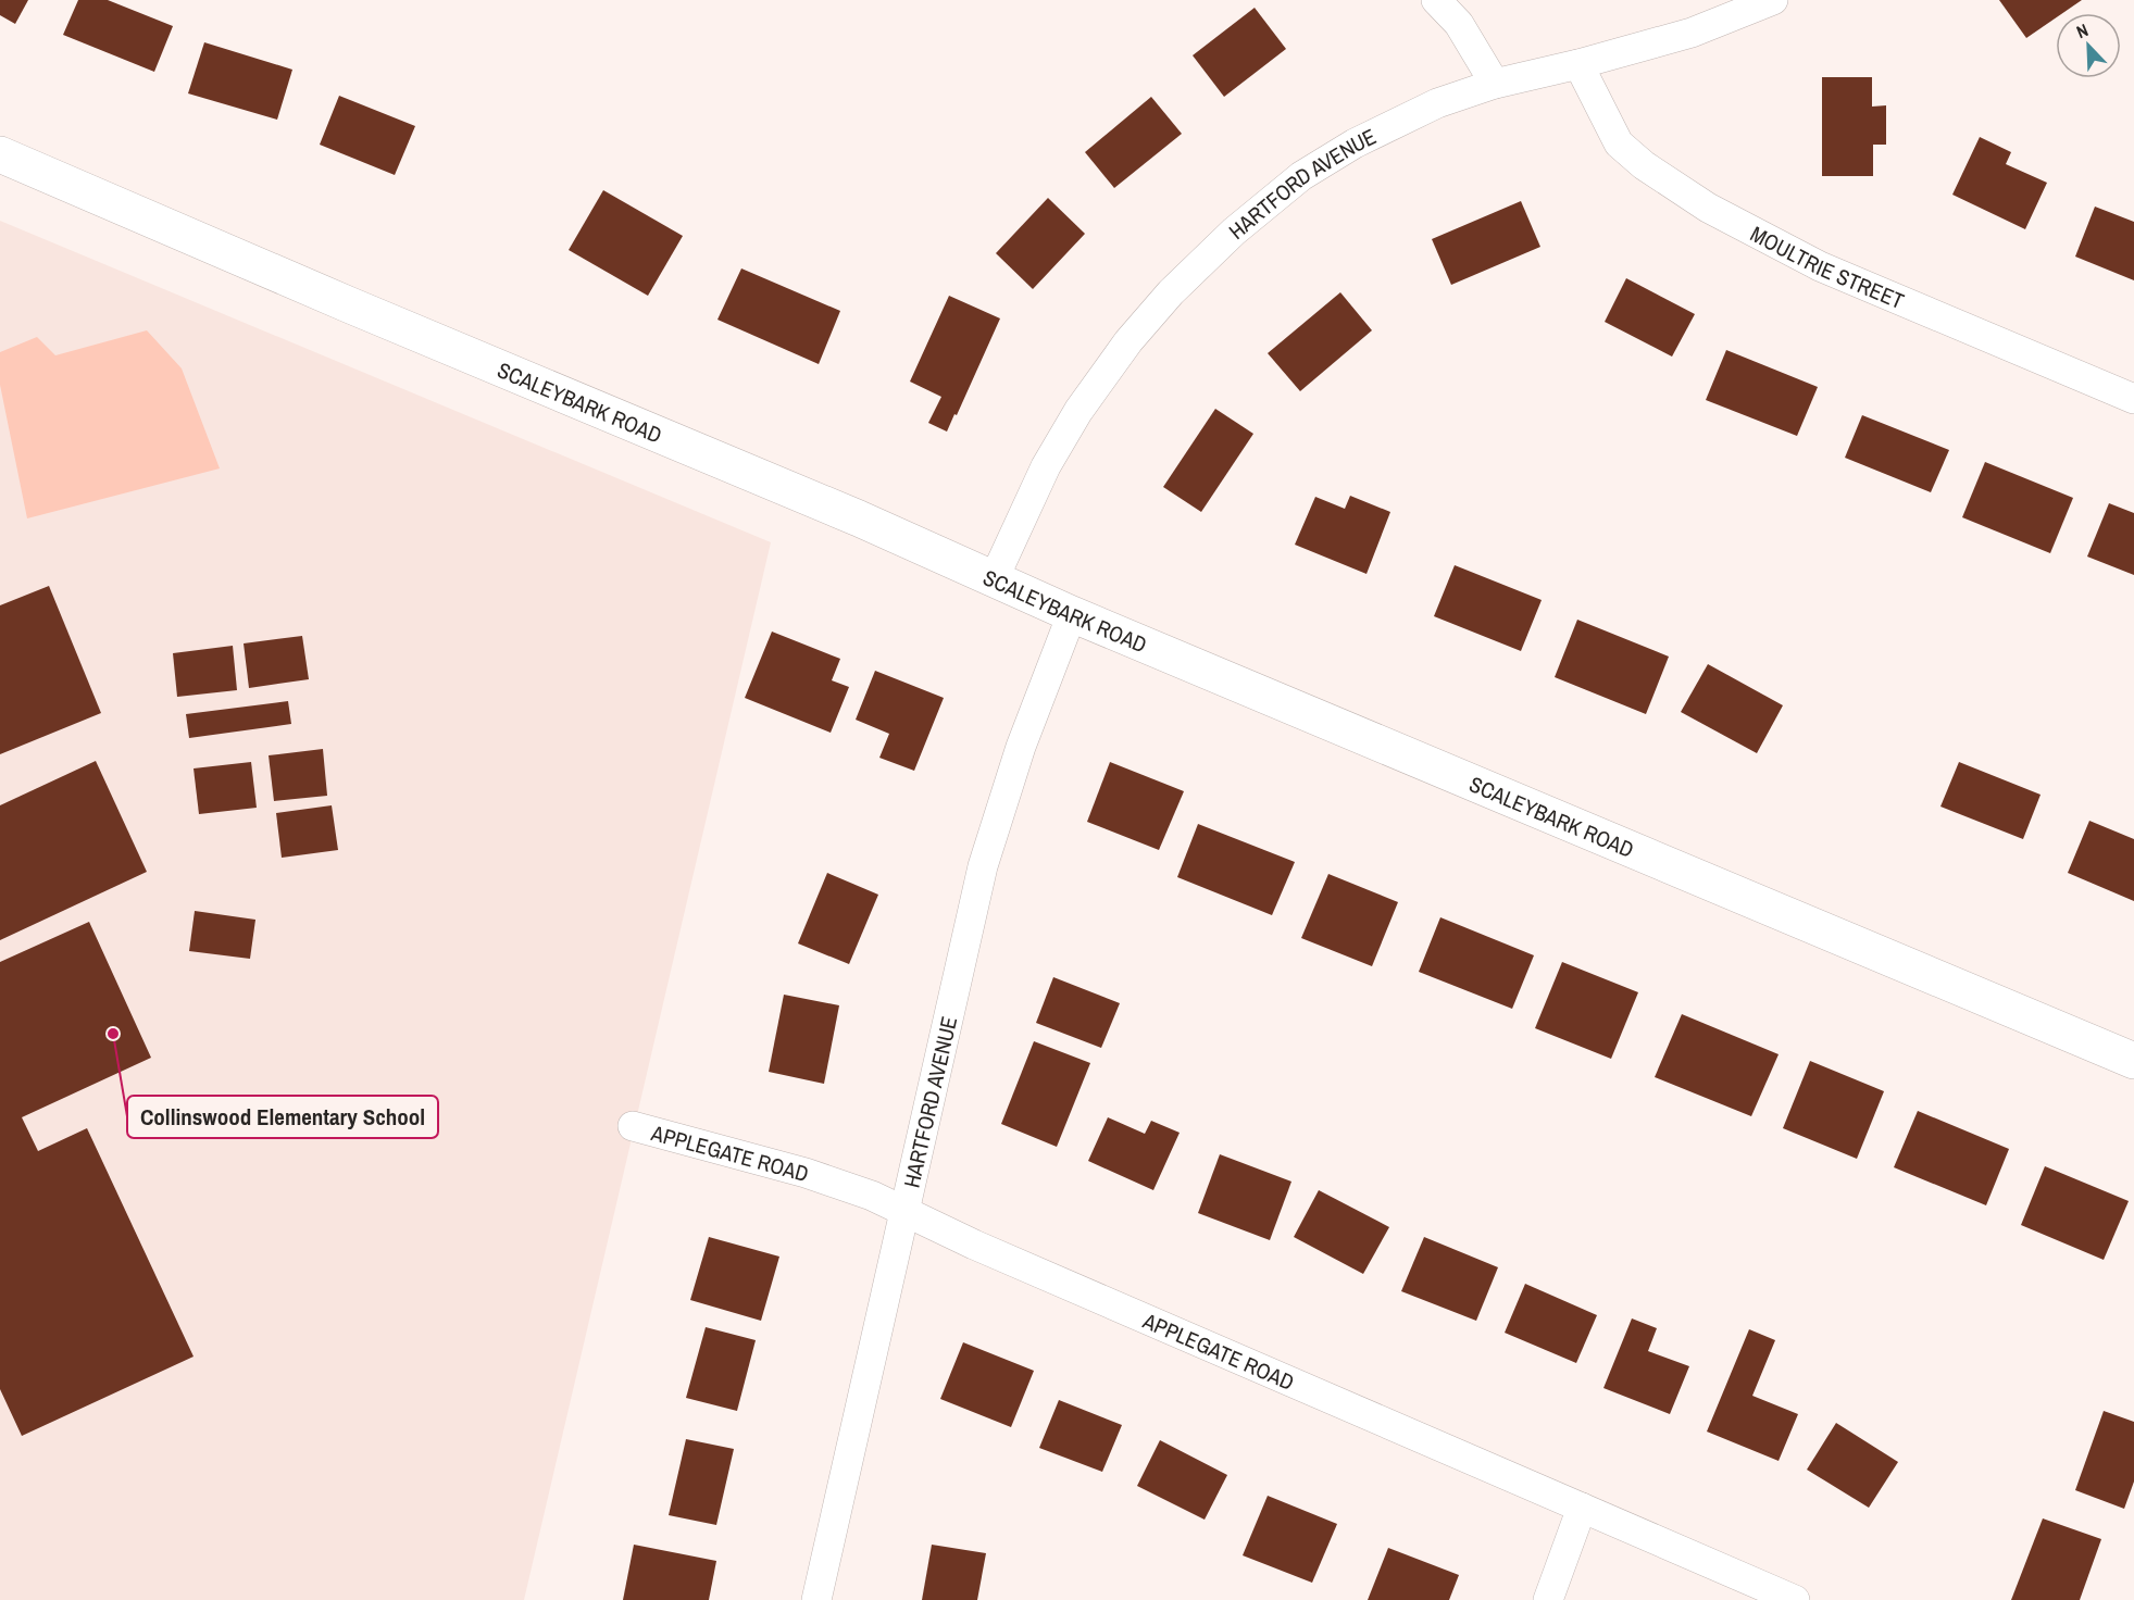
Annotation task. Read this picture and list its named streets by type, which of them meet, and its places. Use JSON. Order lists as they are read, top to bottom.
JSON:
{
  "streets": {
    "street": [
      "HARTFORD AVENUE",
      "MOULTRIE STREET",
      "SCALEYBARK ROAD",
      "APPLEGATE ROAD"
    ]
  },
  "crossings": [
    ["HARTFORD AVENUE", "MOULTRIE STREET"],
    ["HARTFORD AVENUE", "SCALEYBARK ROAD"],
    ["HARTFORD AVENUE", "APPLEGATE ROAD"]
  ],
  "places": ["Collinswood Elementary School"],
  "north": "top left"
}
